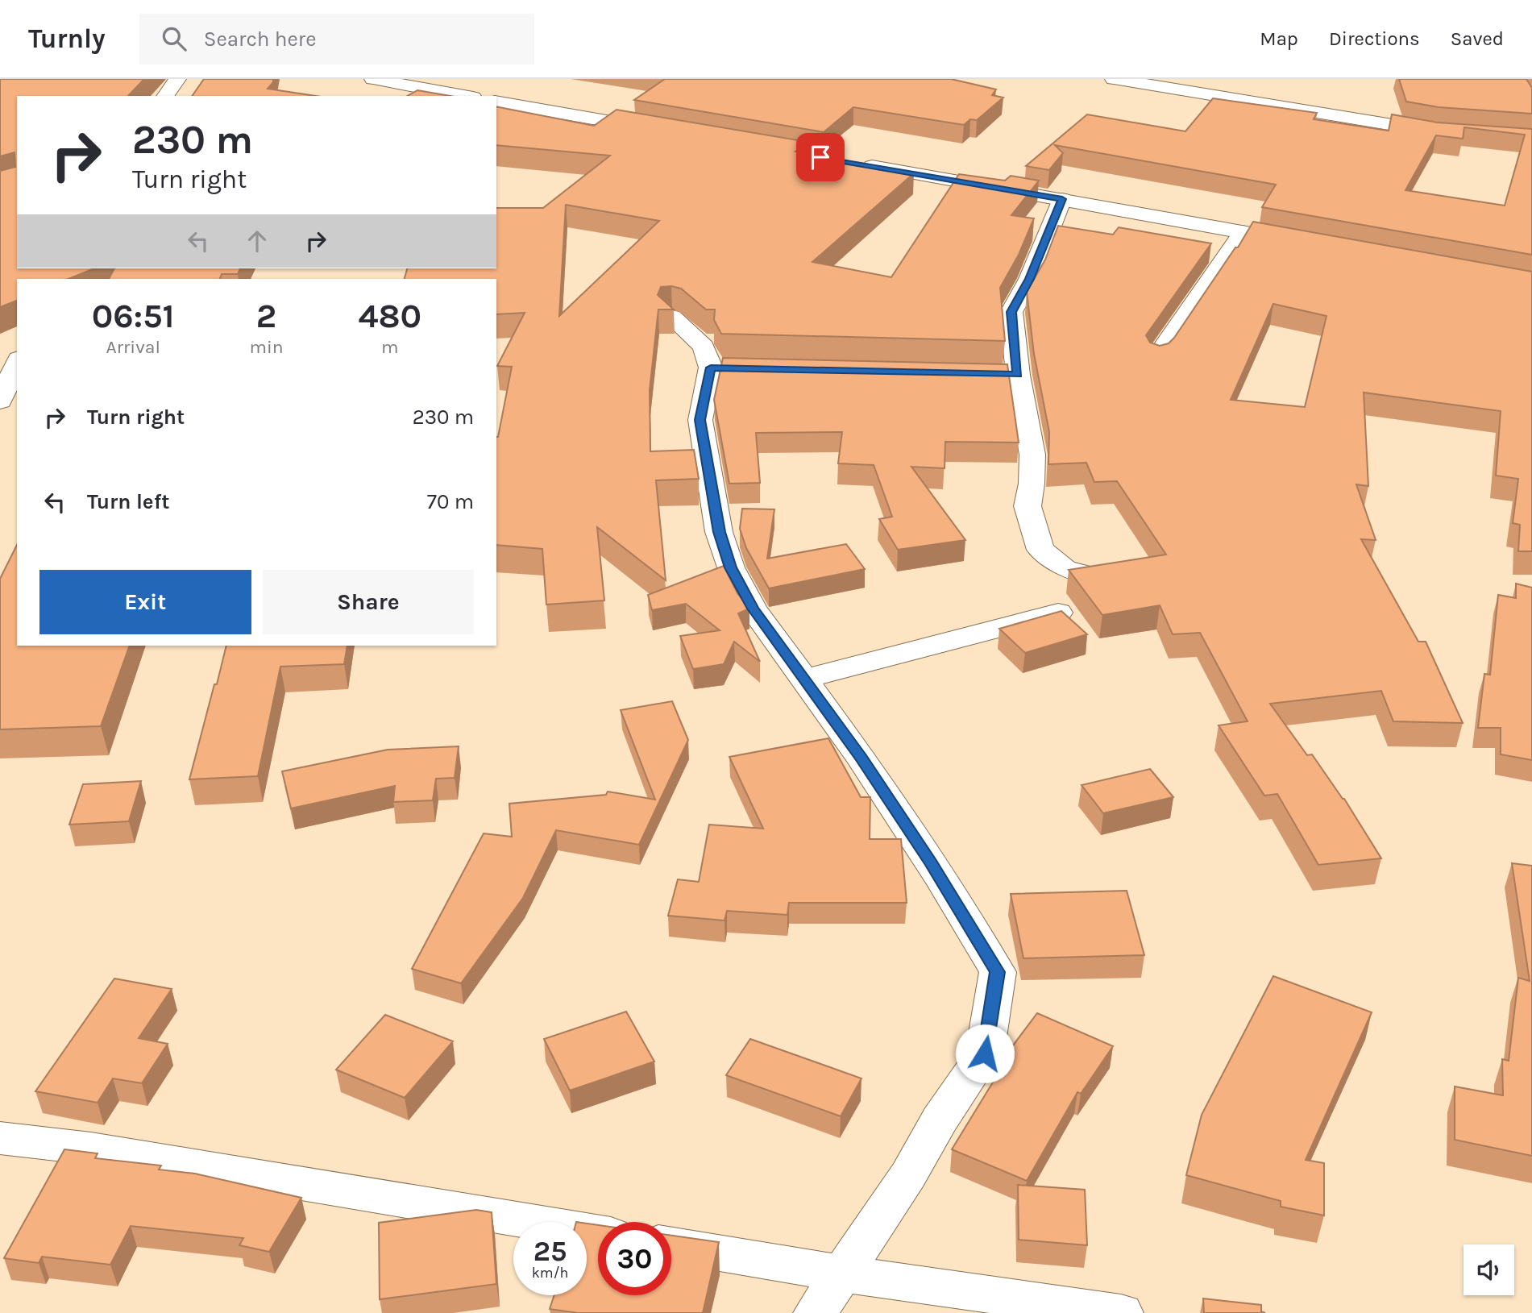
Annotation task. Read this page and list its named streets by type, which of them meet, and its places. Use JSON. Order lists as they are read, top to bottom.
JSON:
{
  "page": {
    "header": "Turnly",
    "search": "Search here",
    "nav": ["Map", "Directions", "Saved"],
    "turn": ["230 m", "Turn right"],
    "eta": [
      "06:51",
      "Arrival",
      "2",
      "min",
      "480",
      "m"
    ],
    "list": [
      {
        "name": "Turn right",
        "value": "230 m"
      },
      {
        "name": "Turn left",
        "value": "70 m"
      }
    ],
    "buttons": ["Exit", "Share"],
    "speed": "25 km/h",
    "limit": "30"
  }
}
